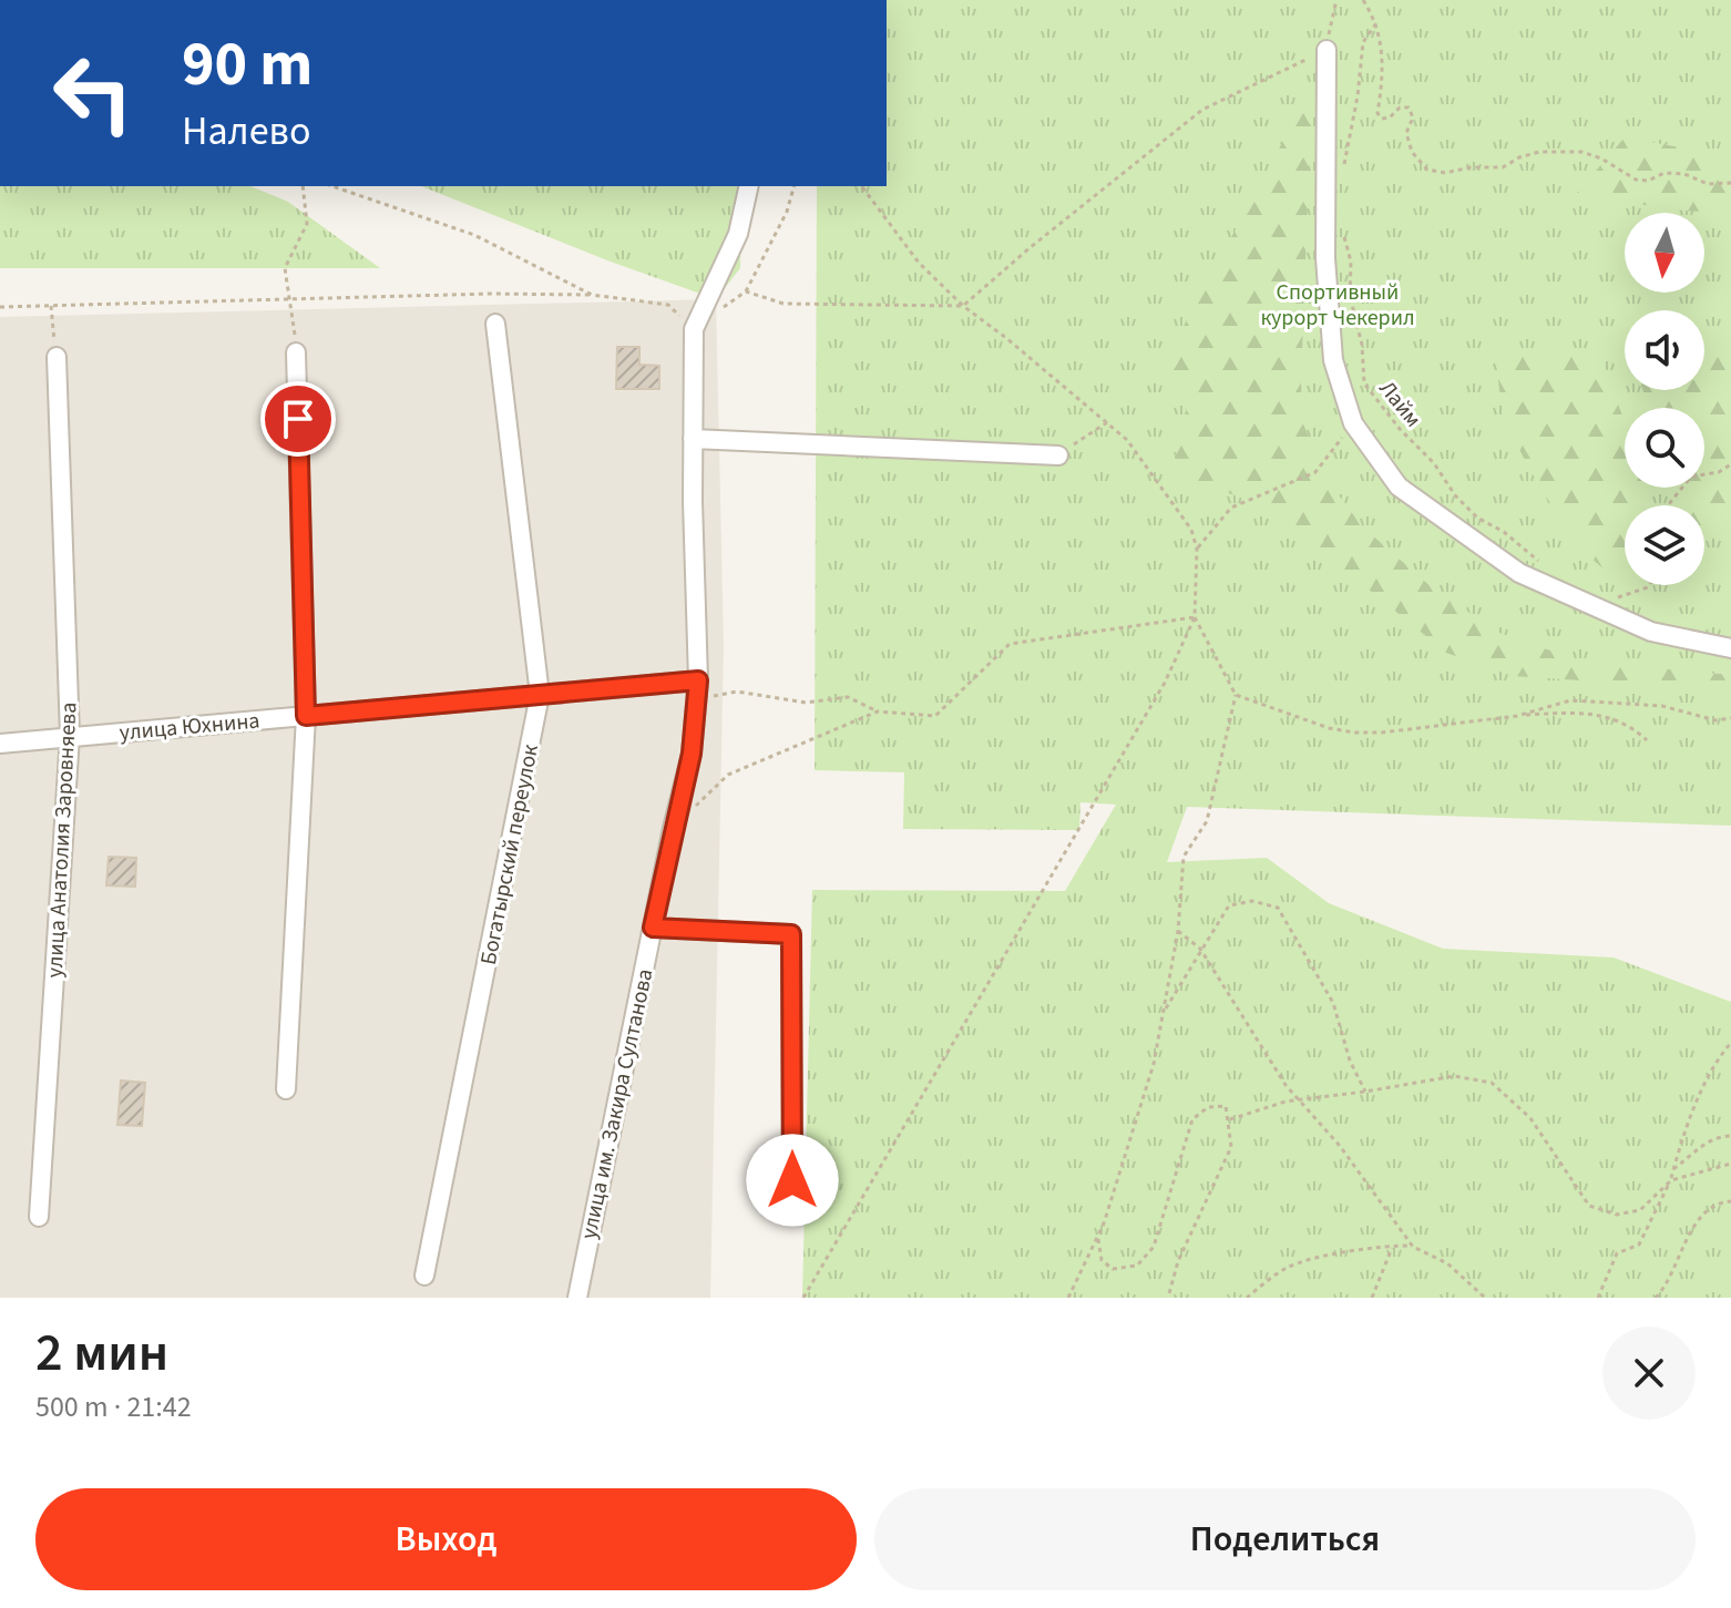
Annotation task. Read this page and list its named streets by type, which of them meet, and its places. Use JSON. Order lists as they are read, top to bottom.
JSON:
{
  "streets": {
    "street": [
      "улица Юхнина",
      "улица Анатолия Заровняева",
      "Богатырский переулок",
      "улица им. Закира Султанова"
    ],
    "path": ["Лайм"]
  },
  "crossings": [
    ["улица Юхнина", "улица Анатолия Заровняева"],
    ["улица Юхнина", "Богатырский переулок"],
    ["улица Юхнина", "улица им. Закира Султанова"]
  ],
  "parks": ["Спортивный курорт Чекерил"],
  "north": "bottom",
  "page": {
    "turn": ["90 m", "Налево"],
    "heading": ["2 мин", "500 m · 21:42"],
    "buttons": ["Выход", "Поделиться"]
  }
}
